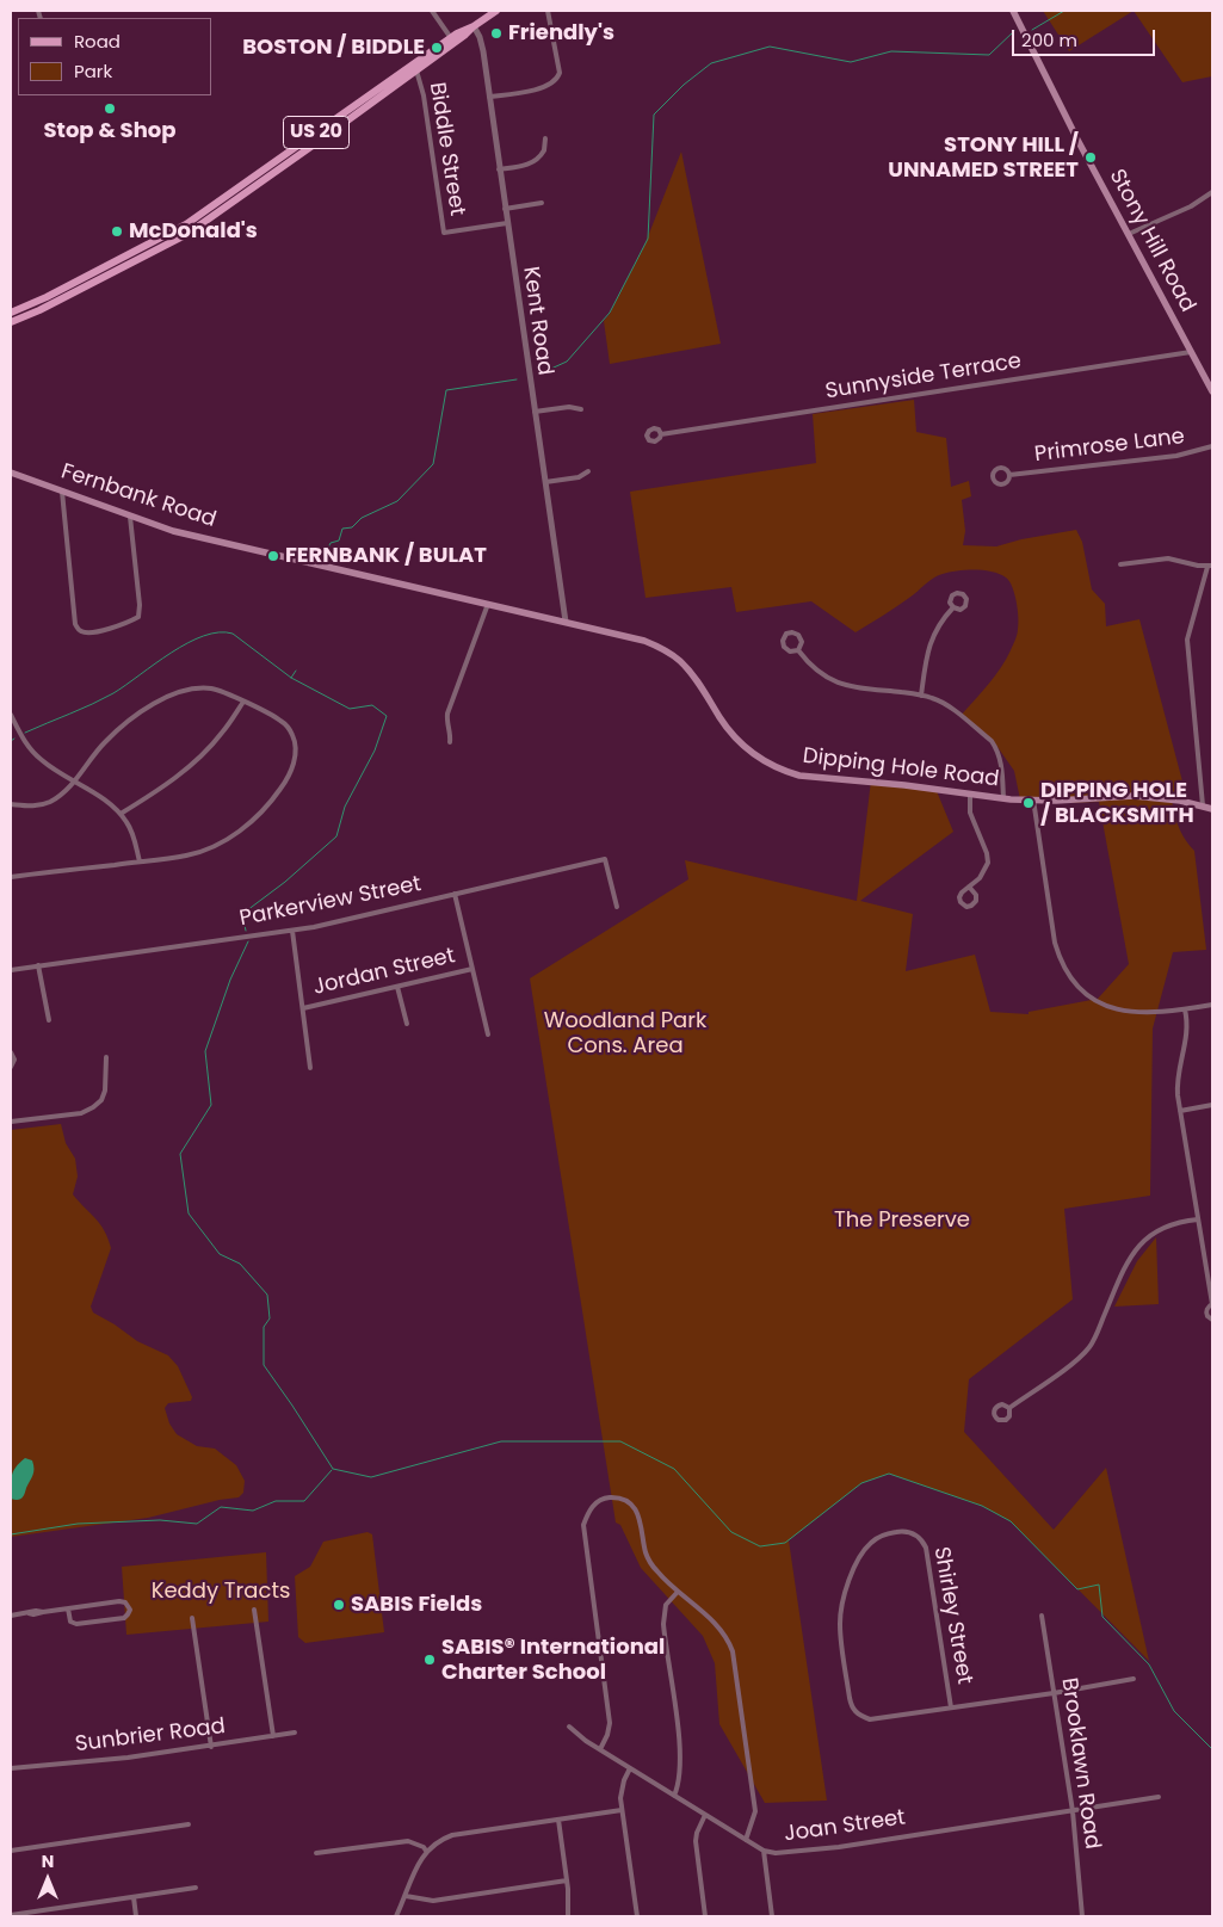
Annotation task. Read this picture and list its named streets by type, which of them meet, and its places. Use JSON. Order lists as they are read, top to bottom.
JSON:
{
  "streets": {
    "main road": [
      "US 20",
      "Stony Hill Road",
      "Fernbank Road",
      "Dipping Hole Road"
    ],
    "street": [
      "Biddle Street",
      "Kent Road",
      "Sunnyside Terrace",
      "Primrose Lane",
      "Parkerview Street",
      "Jordan Street",
      "Shirley Street",
      "Sunbrier Road",
      "Brooklawn Road",
      "Joan Street"
    ]
  },
  "crossings": [
    ["US 20", "Biddle Street"],
    ["US 20", "Kent Road"],
    ["Biddle Street", "Kent Road"],
    ["Stony Hill Road", "Sunnyside Terrace"],
    ["Kent Road", "Fernbank Road"],
    ["Fernbank Road", "Dipping Hole Road"],
    ["Shirley Street", "Brooklawn Road"],
    ["Brooklawn Road", "Joan Street"]
  ],
  "parks": ["Woodland Park Cons. Area", "The Preserve", "Keddy Tracts"],
  "places": [
    "Friendly's",
    "BOSTON / BIDDLE",
    "Stop & Shop",
    "STONY HILL / UNNAMED STREET",
    "McDonald's",
    "FERNBANK / BULAT",
    "DIPPING HOLE / BLACKSMITH",
    "SABIS Fields",
    "SABIS® International Charter School"
  ],
  "legend": ["Road", "Park"],
  "scale_bar": "200 m",
  "north": "top"
}
